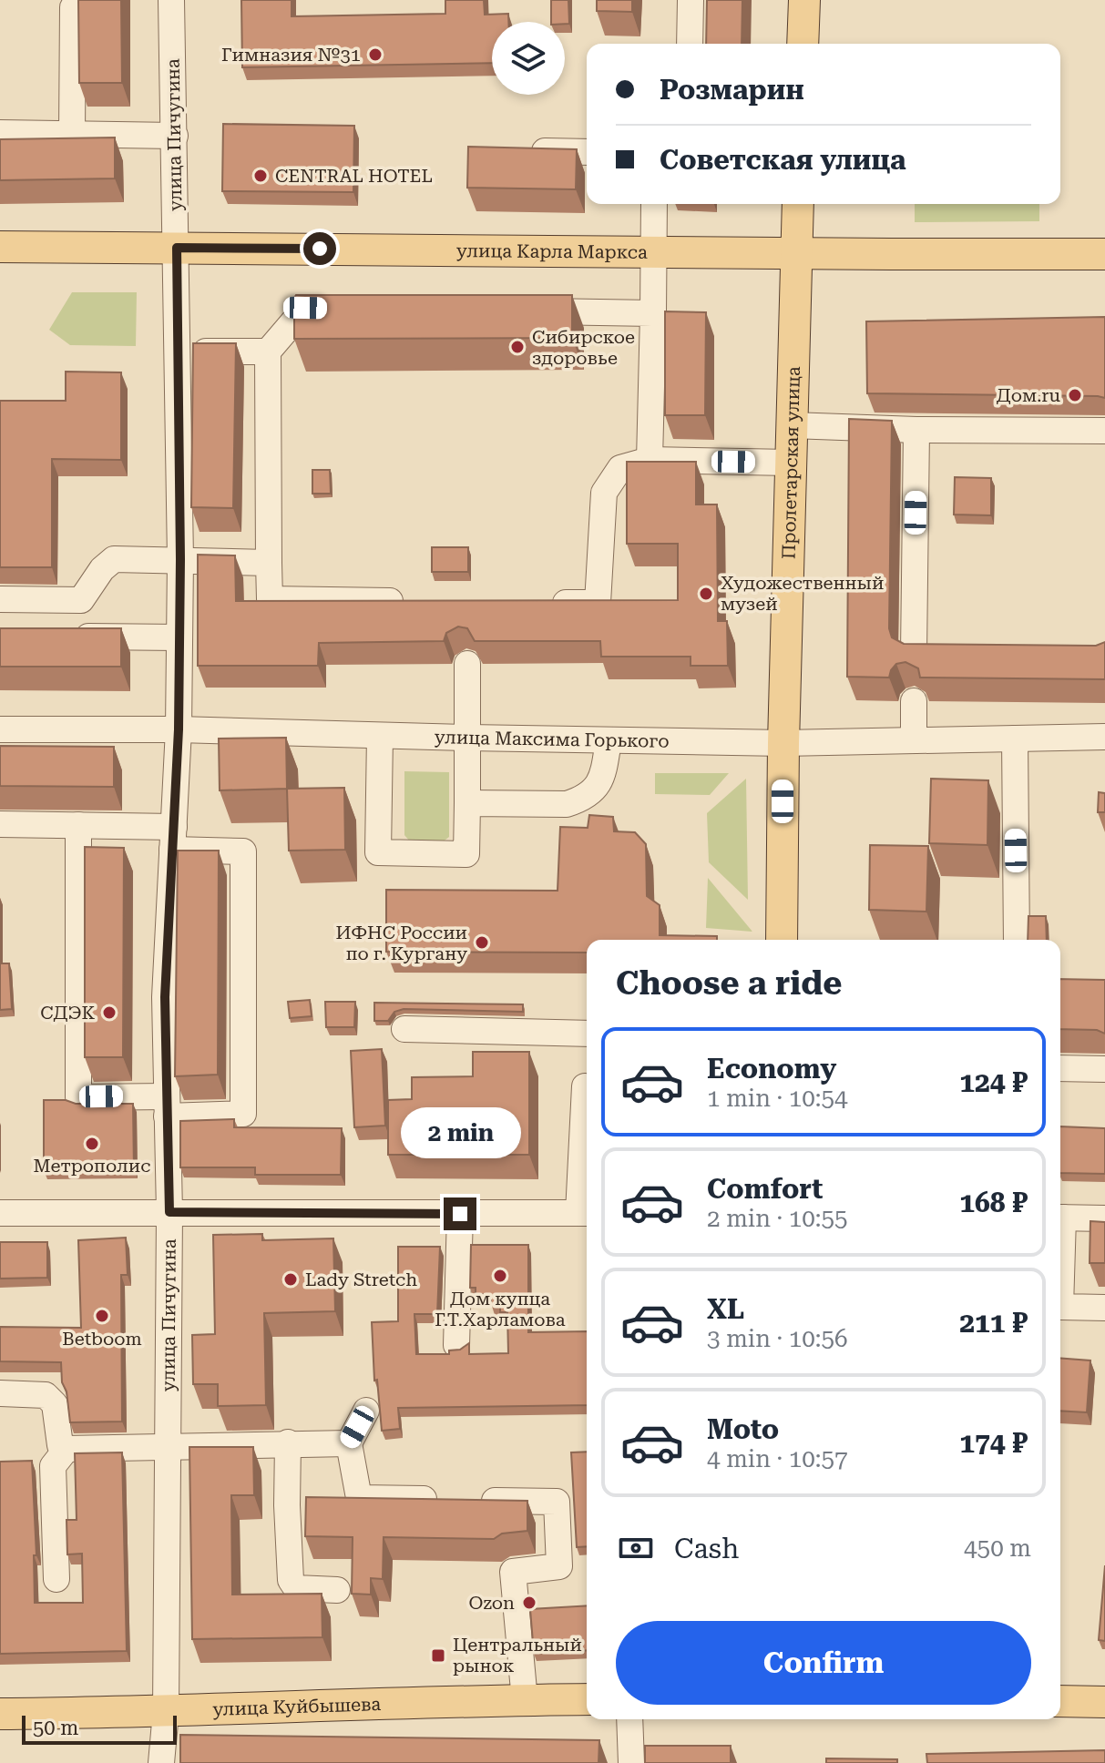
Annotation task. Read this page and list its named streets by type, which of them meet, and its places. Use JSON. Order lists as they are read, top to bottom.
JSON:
{
  "streets": {
    "main road": ["улица Карла Маркса", "Пролетарская улица", "улица Куйбышева"],
    "street": ["улица Пичугина", "улица Максима Горького"]
  },
  "crossings": [
    ["улица Пичугина", "улица Карла Маркса"],
    ["улица Пичугина", "улица Максима Горького"],
    ["улица Пичугина", "улица Куйбышева"],
    ["улица Карла Маркса", "Пролетарская улица"],
    ["Пролетарская улица", "улица Максима Горького"]
  ],
  "places": {
    "other": [
      "Гимназия №31",
      "СENTRAL HOTEL",
      "Сибирское здоровье",
      "Дом.ru",
      "Художественный музей",
      "ИФНС России по г. Кургану",
      "СДЭК",
      "Метрополис",
      "Дом купца Г.Т.Харламова",
      "Lady Stretch",
      "Betboom",
      "Ozon"
    ],
    "transit": ["Центральный рынок"]
  },
  "scale_bar": "50 m",
  "page": {
    "banner": ["Розмарин", "Советская улица"],
    "heading": "Choose a ride",
    "list": [
      {
        "name": "Economy",
        "note": "1 min · 10:54",
        "value": "124 ₽"
      },
      {
        "name": "Comfort",
        "note": "2 min · 10:55",
        "value": "168 ₽"
      },
      {
        "name": "XL",
        "note": "3 min · 10:56",
        "value": "211 ₽"
      },
      {
        "name": "Moto",
        "note": "4 min · 10:57",
        "value": "174 ₽"
      }
    ],
    "bubble": "2 min",
    "pay": ["Cash", "450 m"],
    "buttons": "Confirm",
    "scale": "50 m"
  }
}
